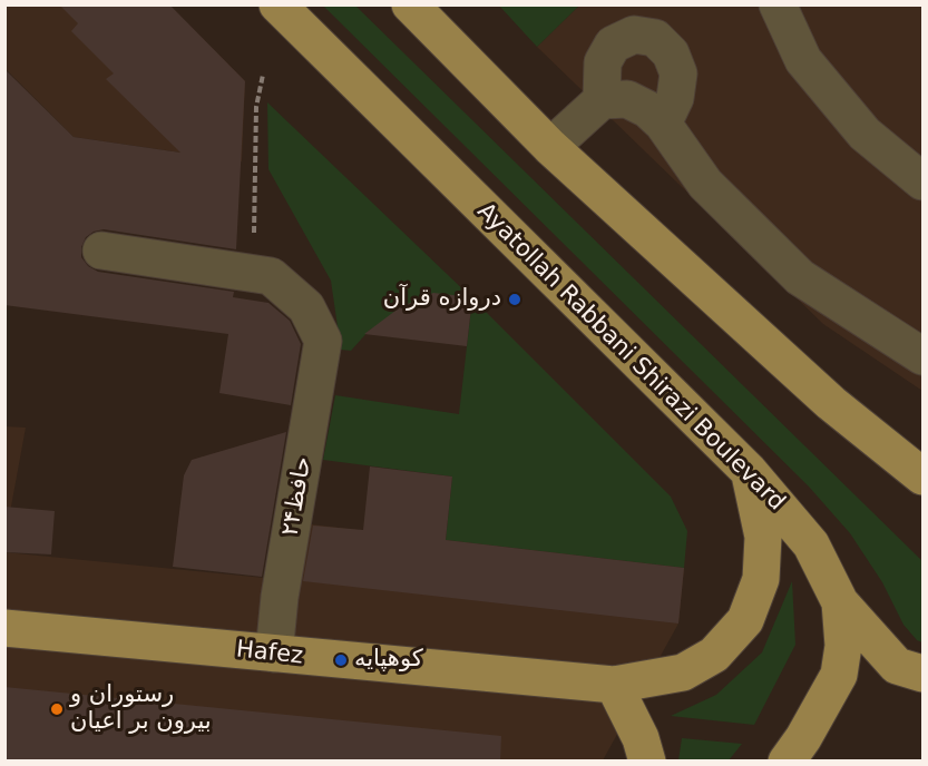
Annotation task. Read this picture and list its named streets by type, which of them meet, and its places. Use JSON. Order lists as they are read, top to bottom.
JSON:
{
  "streets": {
    "main road": ["Ayatollah Rabbani Shirazi Boulevard", "Hafez"],
    "street": ["حافظ۲۴"]
  },
  "crossings": [
    ["Ayatollah Rabbani Shirazi Boulevard", "Hafez"],
    ["حافظ۲۴", "Hafez"]
  ],
  "places": ["دروازه قرآن", "کوهپایه", "رستوران و بیرون بر اعيان"]
}
